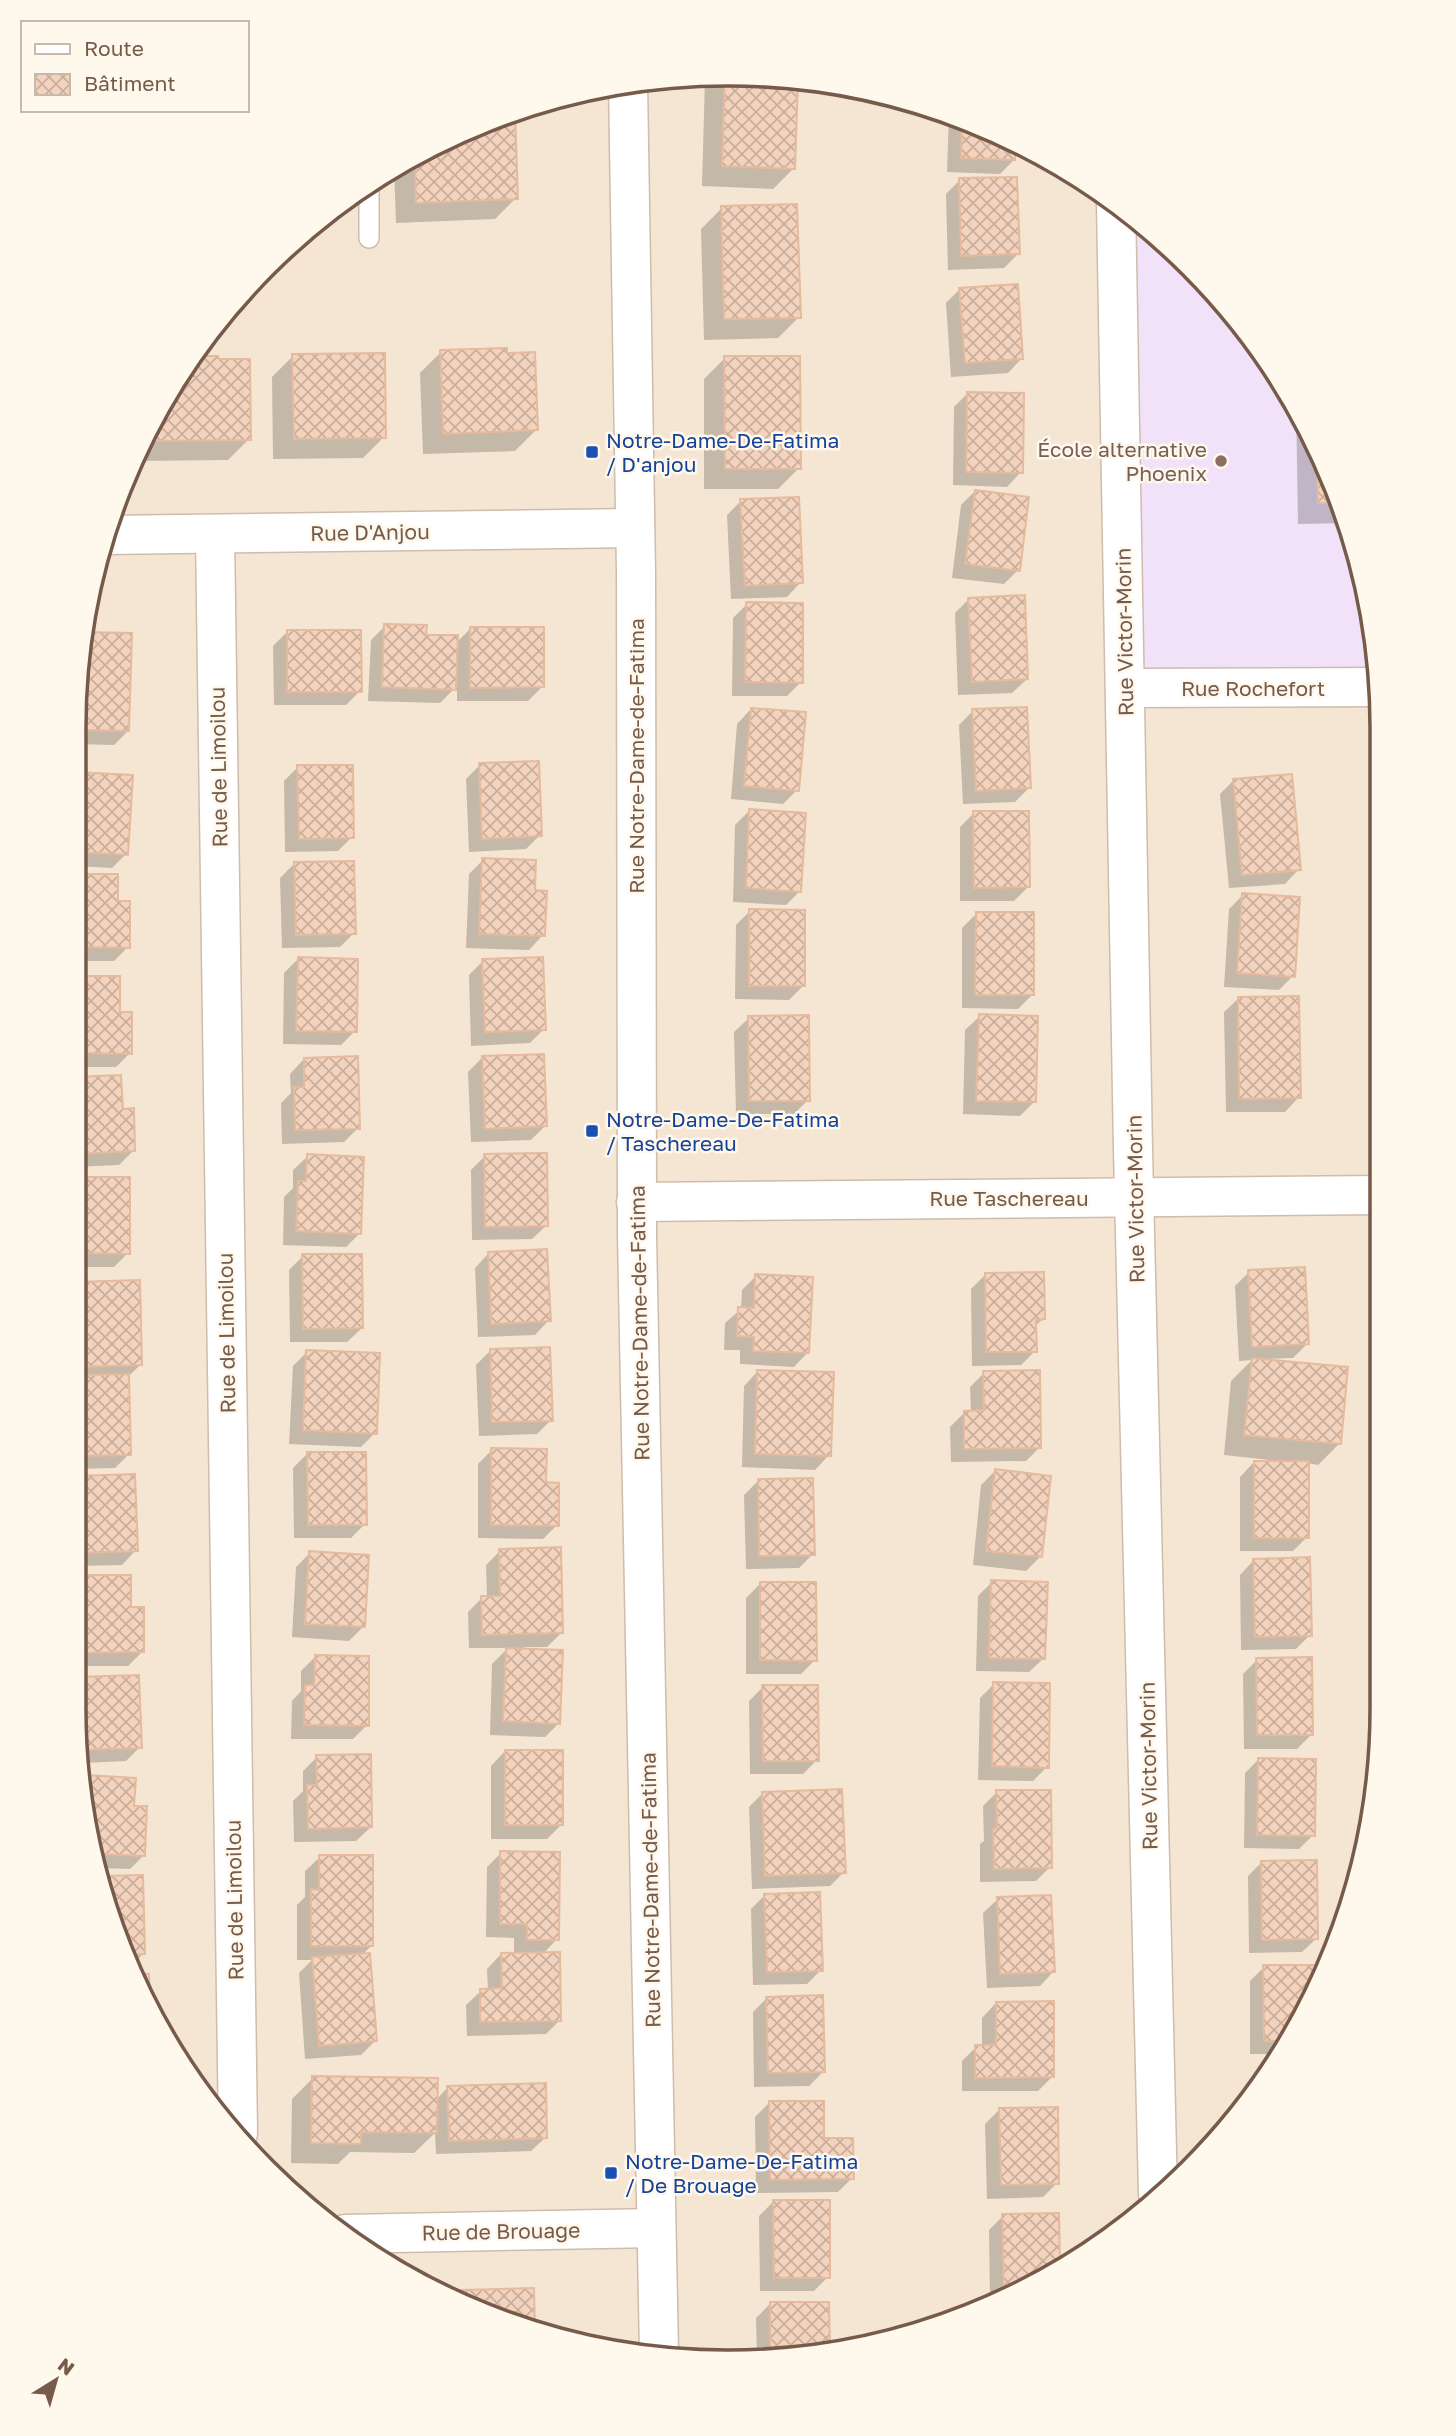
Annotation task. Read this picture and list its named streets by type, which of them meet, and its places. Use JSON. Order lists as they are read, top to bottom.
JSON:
{
  "streets": {
    "street": [
      "Rue D'Anjou",
      "Rue Victor-Morin",
      "Rue Rochefort",
      "Rue Notre-Dame-de-Fatima",
      "Rue de Limoilou",
      "Rue Taschereau",
      "Rue de Brouage"
    ]
  },
  "crossings": [
    ["Rue D'Anjou", "Rue Notre-Dame-de-Fatima"],
    ["Rue D'Anjou", "Rue de Limoilou"],
    ["Rue Victor-Morin", "Rue Rochefort"],
    ["Rue Victor-Morin", "Rue Taschereau"],
    ["Rue Notre-Dame-de-Fatima", "Rue Taschereau"],
    ["Rue Notre-Dame-de-Fatima", "Rue de Brouage"]
  ],
  "places": {
    "transit": ["Notre-Dame-De-Fatima / D'anjou", "Notre-Dame-De-Fatima / Taschereau", "Notre-Dame-De-Fatima / De Brouage"],
    "other": ["École alternative Phoenix"]
  },
  "legend": ["Route", "Bâtiment"],
  "north": "top right"
}
